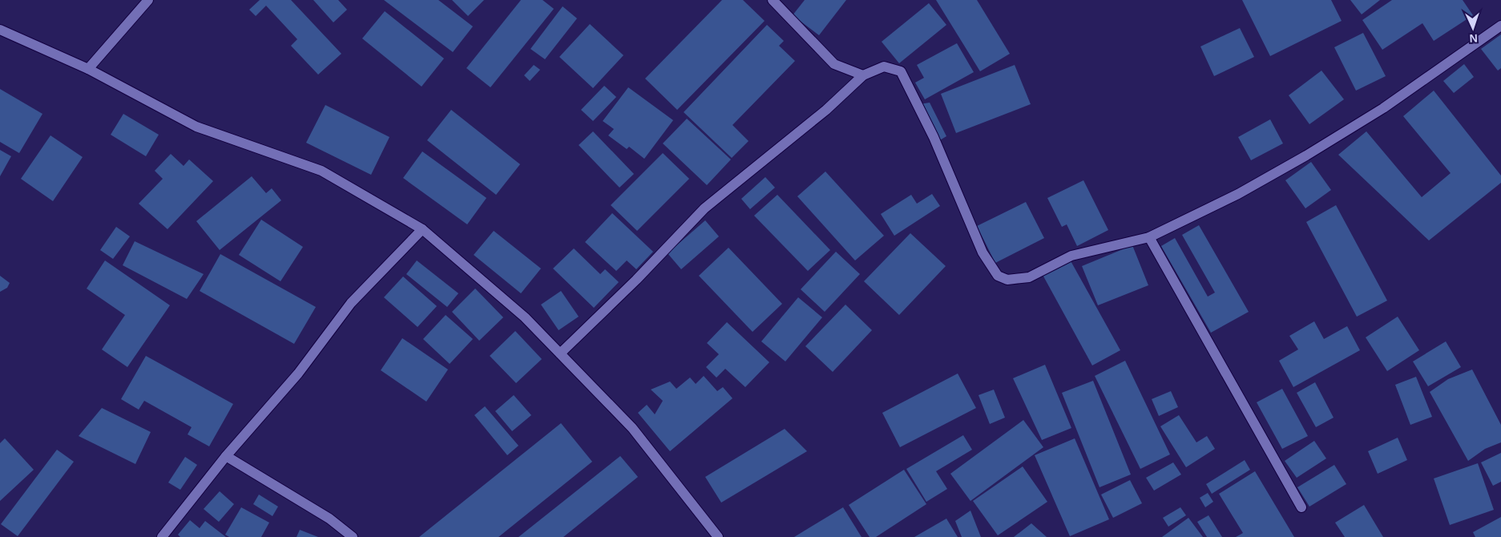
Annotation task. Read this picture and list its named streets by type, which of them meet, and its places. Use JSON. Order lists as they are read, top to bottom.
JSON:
{
  "north": "bottom"
}
